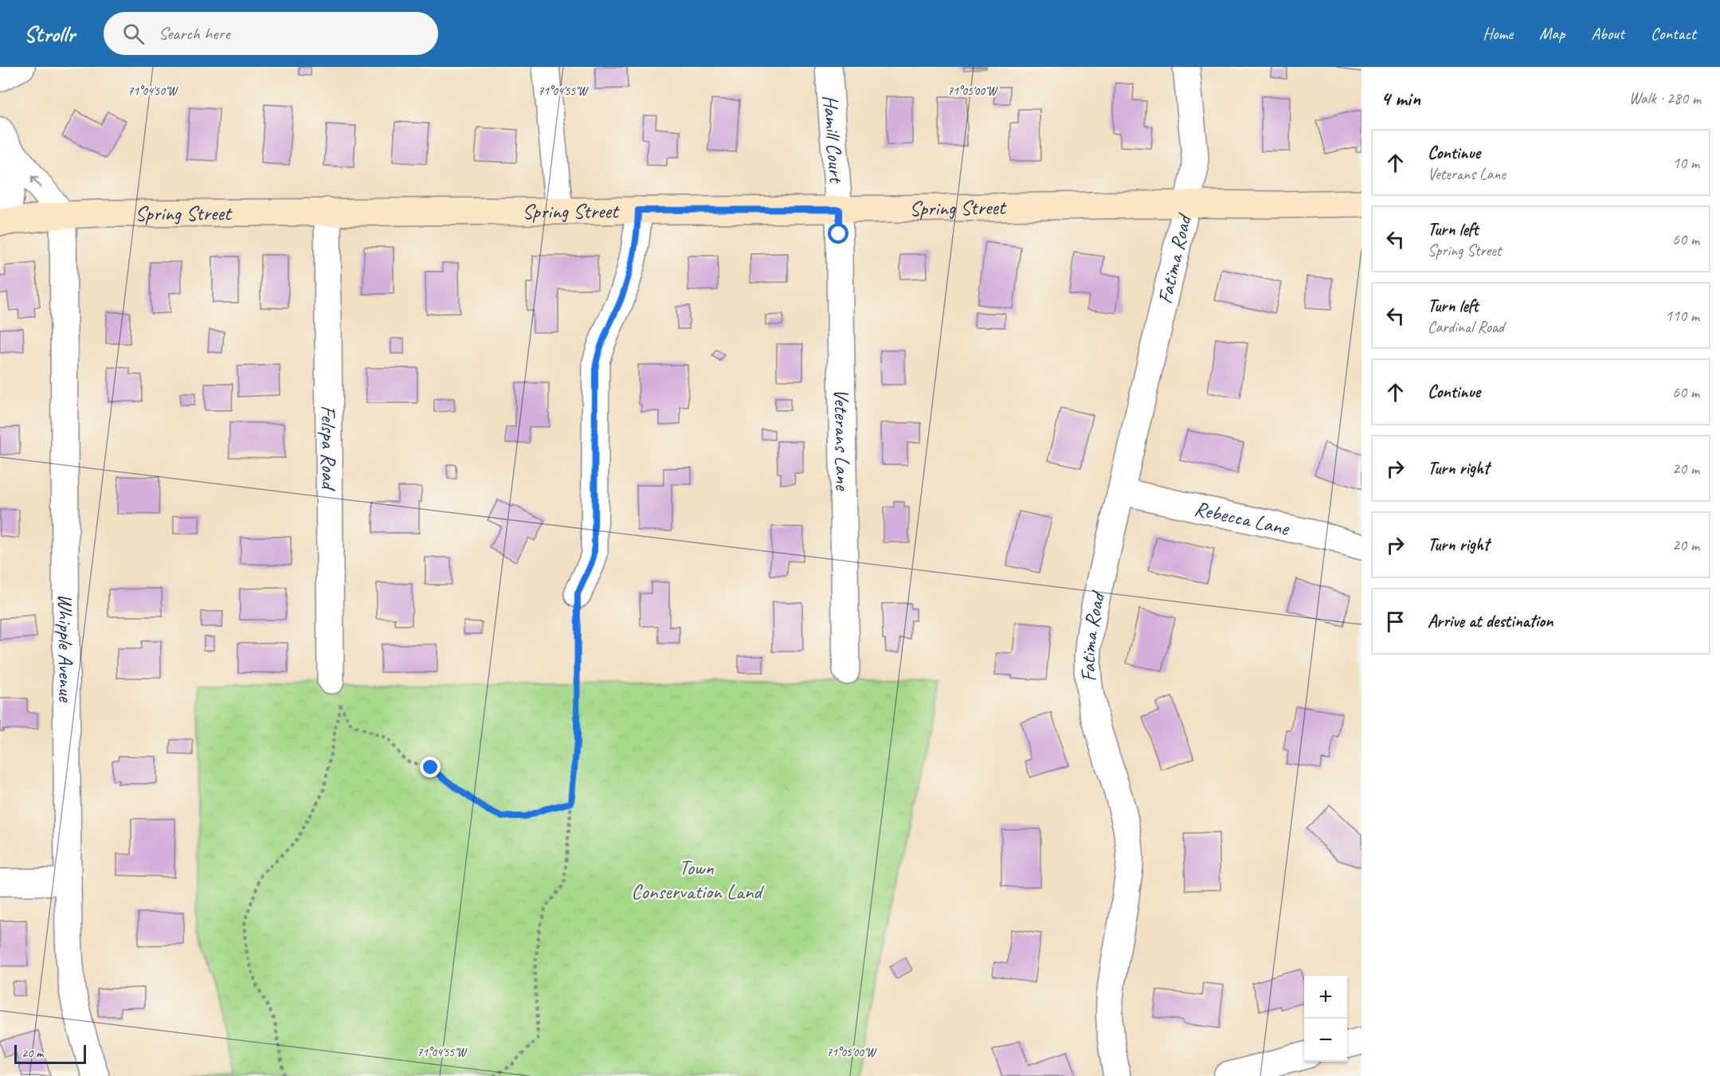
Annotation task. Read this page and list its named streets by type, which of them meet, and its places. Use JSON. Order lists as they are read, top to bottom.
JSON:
{
  "streets": {
    "main road": ["Spring Street"],
    "street": [
      "Hamill Court",
      "Fatima Road",
      "Veterans Lane",
      "Felspa Road",
      "Rebecca Lane",
      "Whipple Avenue"
    ]
  },
  "crossings": [
    ["Hamill Court", "Spring Street"],
    ["Hamill Court", "Veterans Lane"],
    ["Spring Street", "Fatima Road"],
    ["Spring Street", "Veterans Lane"],
    ["Spring Street", "Felspa Road"],
    ["Spring Street", "Whipple Avenue"],
    ["Fatima Road", "Rebecca Lane"]
  ],
  "parks": ["Town Conservation Land"],
  "scale_bar": "20 m",
  "page": {
    "header": "Strollr",
    "search": "Search here",
    "nav": [
      "Home",
      "Map",
      "About",
      "Contact"
    ],
    "heading": ["4 min", "Walk · 280 m"],
    "list": [
      ["Continue", "Veterans Lane", "10 m"],
      ["Turn left", "Spring Street", "60 m"],
      ["Turn left", "Cardinal Road", "110 m"],
      ["Continue", "60 m"],
      ["Turn right", "20 m"],
      ["Turn right", "20 m"],
      "Arrive at destination"
    ],
    "map_buttons": ["+", "−"],
    "scale": "20 m"
  },
  "coordinates": ["71°04'50\"W", "71°04'55\"W", "71°05'00\"W"]
}
